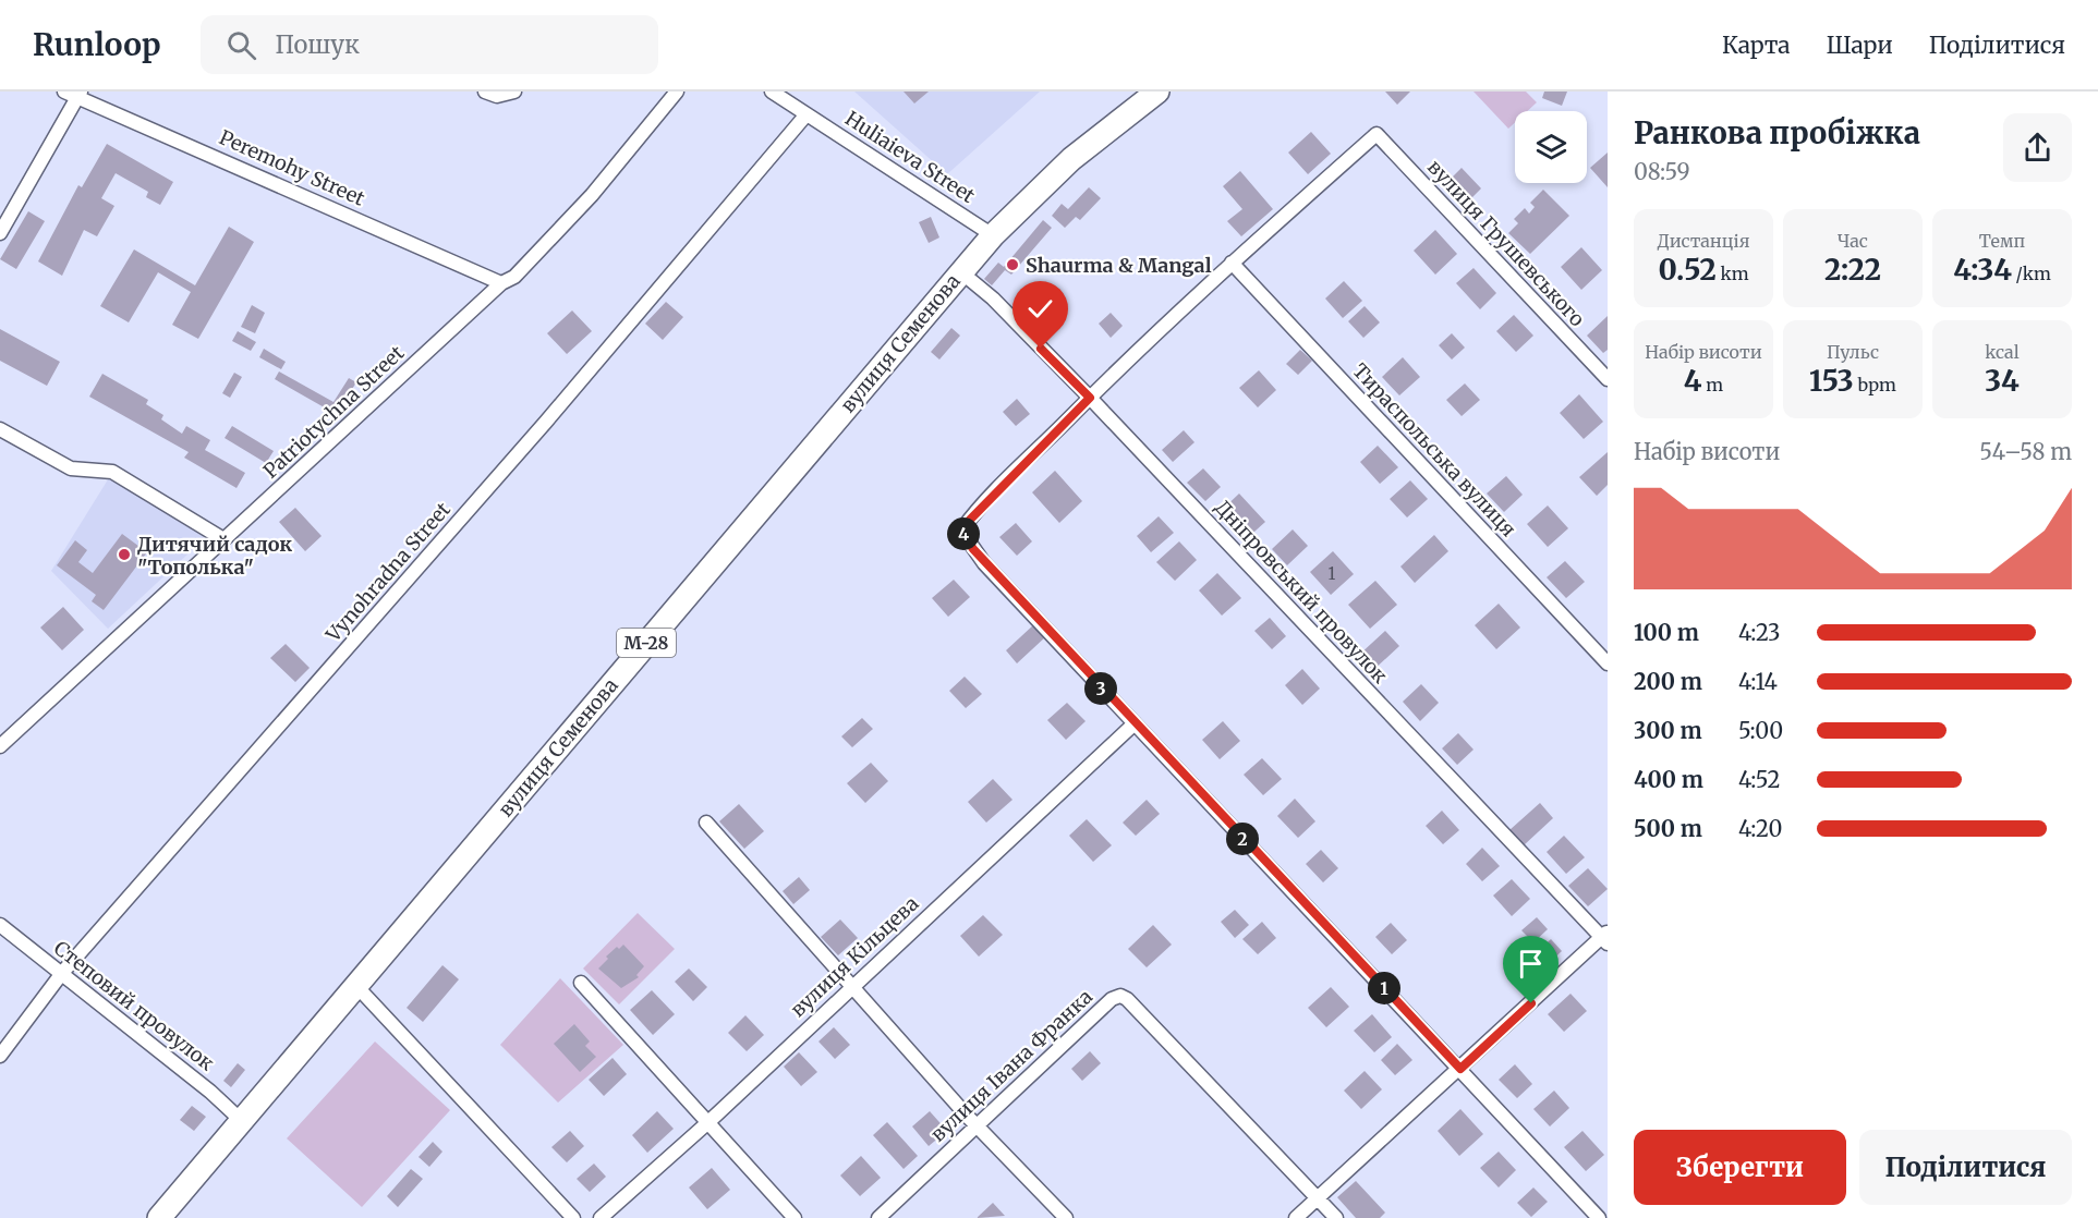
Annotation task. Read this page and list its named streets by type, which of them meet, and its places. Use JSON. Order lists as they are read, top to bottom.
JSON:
{
  "streets": {
    "highway": ["вулиця Семенова", "М-28"],
    "street": [
      "Huliaieva Street",
      "Peremohy Street",
      "вулиця Грушевського",
      "Patriotychna Street",
      "Тираспольська вулиця",
      "Vynohradna Street",
      "Дніпровський провулок",
      "вулиця Кільцева",
      "Степовий провулок",
      "вулиця Івана Франка"
    ]
  },
  "crossings": [
    ["Huliaieva Street", "вулиця Семенова"],
    ["Huliaieva Street", "Vynohradna Street"],
    ["Peremohy Street", "Patriotychna Street"],
    ["вулиця Грушевського", "Тираспольська вулиця"],
    ["вулиця Семенова", "Дніпровський провулок"],
    ["вулиця Семенова", "Степовий провулок"],
    ["Vynohradna Street", "Степовий провулок"]
  ],
  "places": ["Shaurma & Mangal", "Дитячий садок \"Тополька\""],
  "house_numbers": ["1"],
  "page": {
    "header": "Runloop",
    "search": "Пошук",
    "nav": ["Карта", "Шари", "Поділитися"],
    "heading": ["Ранкова пробіжка", "08:59"],
    "stats": [
      ["Дистанція", "0.52 km"],
      ["Час", "2:22"],
      ["Темп", "4:34 /km"],
      ["Набір висоти", "4 m"],
      ["Пульс", "153 bpm"],
      ["kcal", "34"]
    ],
    "chart": ["Набір висоти", "54–58 m"],
    "pins": [
      "4",
      "3",
      "2",
      "1"
    ],
    "list": [
      {
        "name": "100 m",
        "note": "4:23"
      },
      {
        "name": "200 m",
        "note": "4:14"
      },
      {
        "name": "300 m",
        "note": "5:00"
      },
      {
        "name": "400 m",
        "note": "4:52"
      },
      {
        "name": "500 m",
        "note": "4:20"
      }
    ],
    "buttons": ["Зберегти", "Поділитися"]
  }
}
